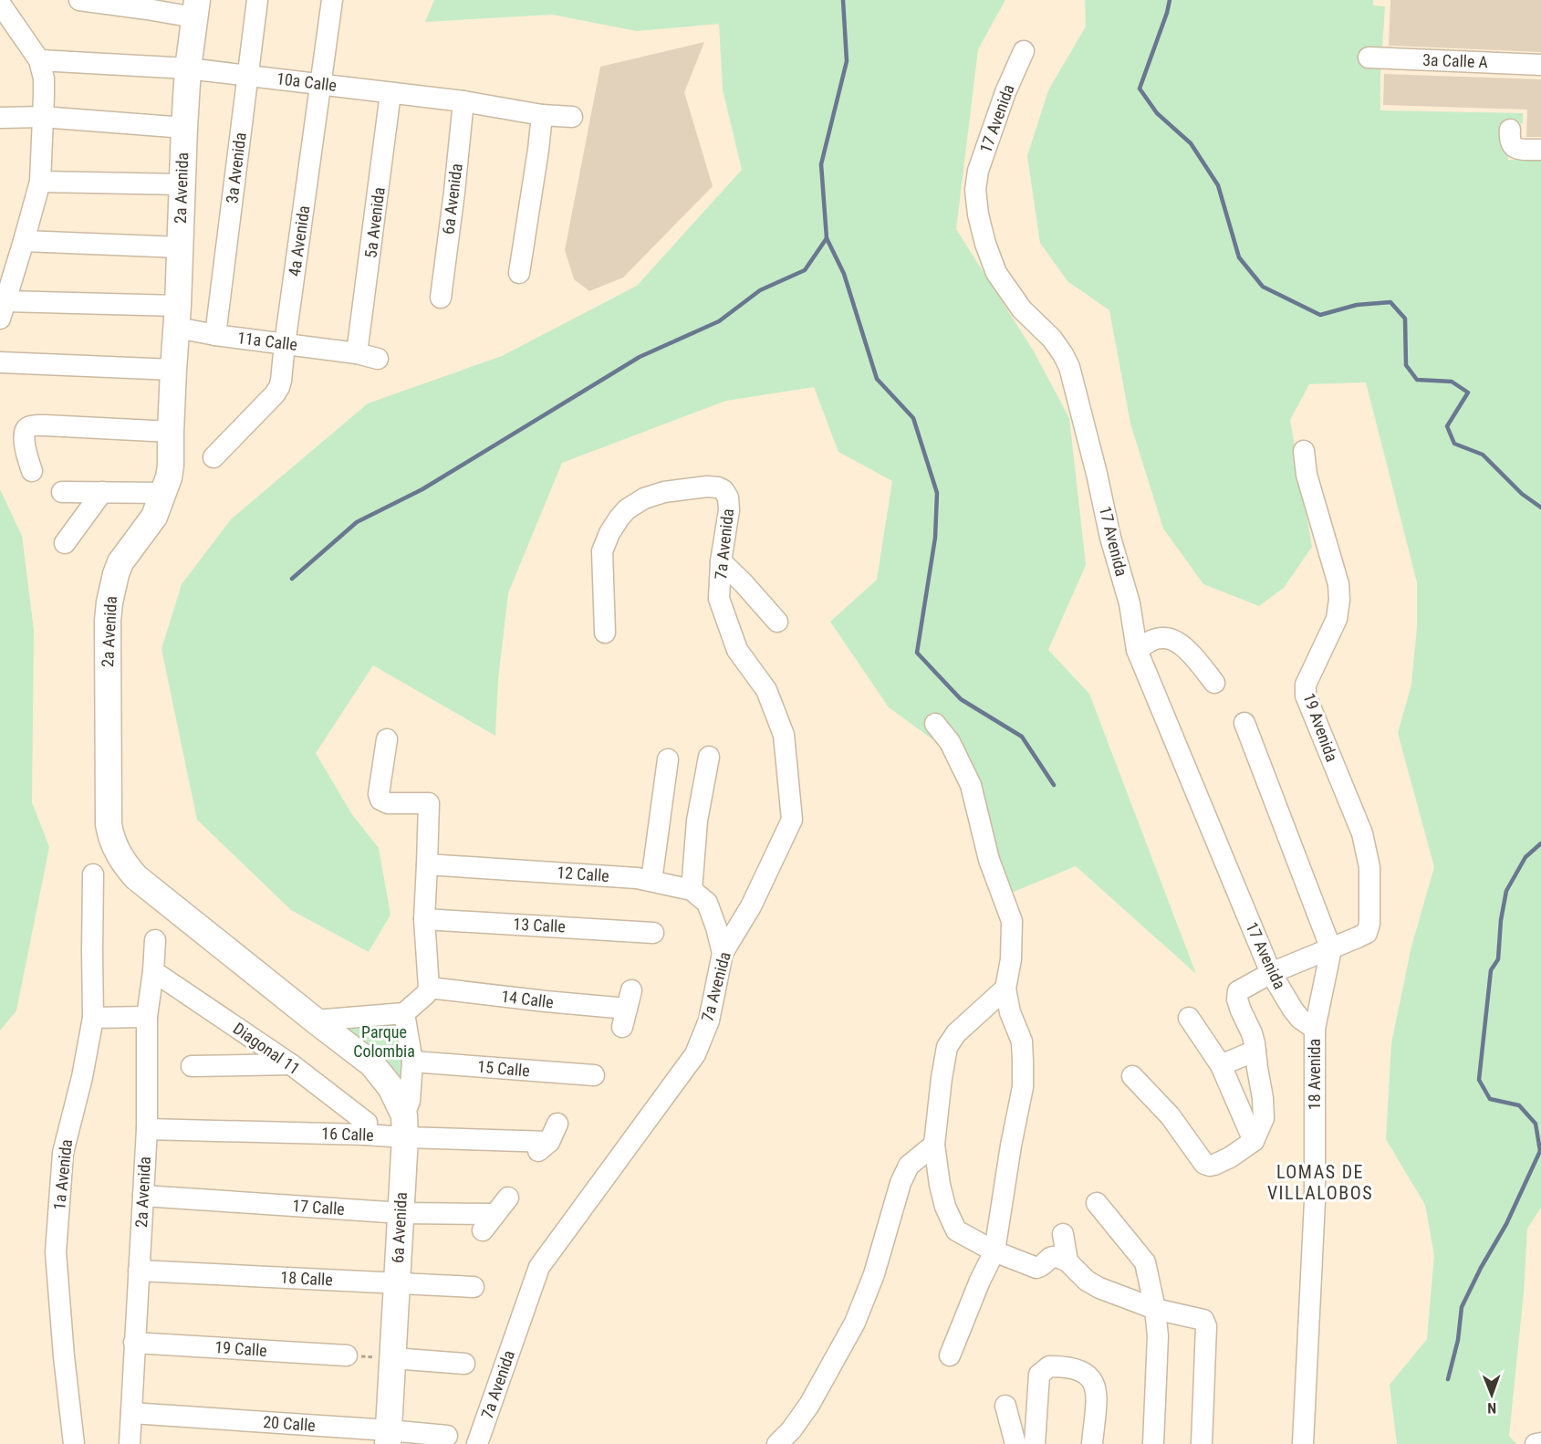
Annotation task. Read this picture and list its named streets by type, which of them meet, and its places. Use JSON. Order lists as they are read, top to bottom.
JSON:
{
  "streets": {
    "main road": ["2a Avenida", "6a Avenida"],
    "street": [
      "3a Calle A",
      "10a Calle",
      "17 Avenida",
      "3a Avenida",
      "5a Avenida",
      "4a Avenida",
      "11a Calle",
      "7a Avenida",
      "19 Avenida",
      "12 Calle",
      "13 Calle",
      "14 Calle",
      "Diagonal 11",
      "15 Calle",
      "18 Avenida",
      "16 Calle",
      "1a Avenida",
      "17 Calle",
      "18 Calle",
      "19 Calle",
      "20 Calle"
    ]
  },
  "crossings": [
    ["10a Calle", "3a Avenida"],
    ["10a Calle", "2a Avenida"],
    ["10a Calle", "6a Avenida"],
    ["10a Calle", "5a Avenida"],
    ["10a Calle", "4a Avenida"],
    ["17 Avenida", "18 Avenida"],
    ["3a Avenida", "11a Calle"],
    ["2a Avenida", "6a Avenida"],
    ["2a Avenida", "11a Calle"],
    ["2a Avenida", "Diagonal 11"],
    ["2a Avenida", "16 Calle"],
    ["2a Avenida", "17 Calle"],
    ["2a Avenida", "18 Calle"],
    ["2a Avenida", "19 Calle"],
    ["2a Avenida", "20 Calle"],
    ["6a Avenida", "15 Calle"],
    ["6a Avenida", "16 Calle"],
    ["6a Avenida", "17 Calle"],
    ["6a Avenida", "18 Calle"],
    ["6a Avenida", "20 Calle"],
    ["5a Avenida", "11a Calle"],
    ["4a Avenida", "11a Calle"],
    ["19 Avenida", "18 Avenida"],
    ["Diagonal 11", "16 Calle"]
  ],
  "districts": ["LOMAS DE VILLALOBOS"],
  "parks": ["Parque Colombia"],
  "north": "bottom"
}
